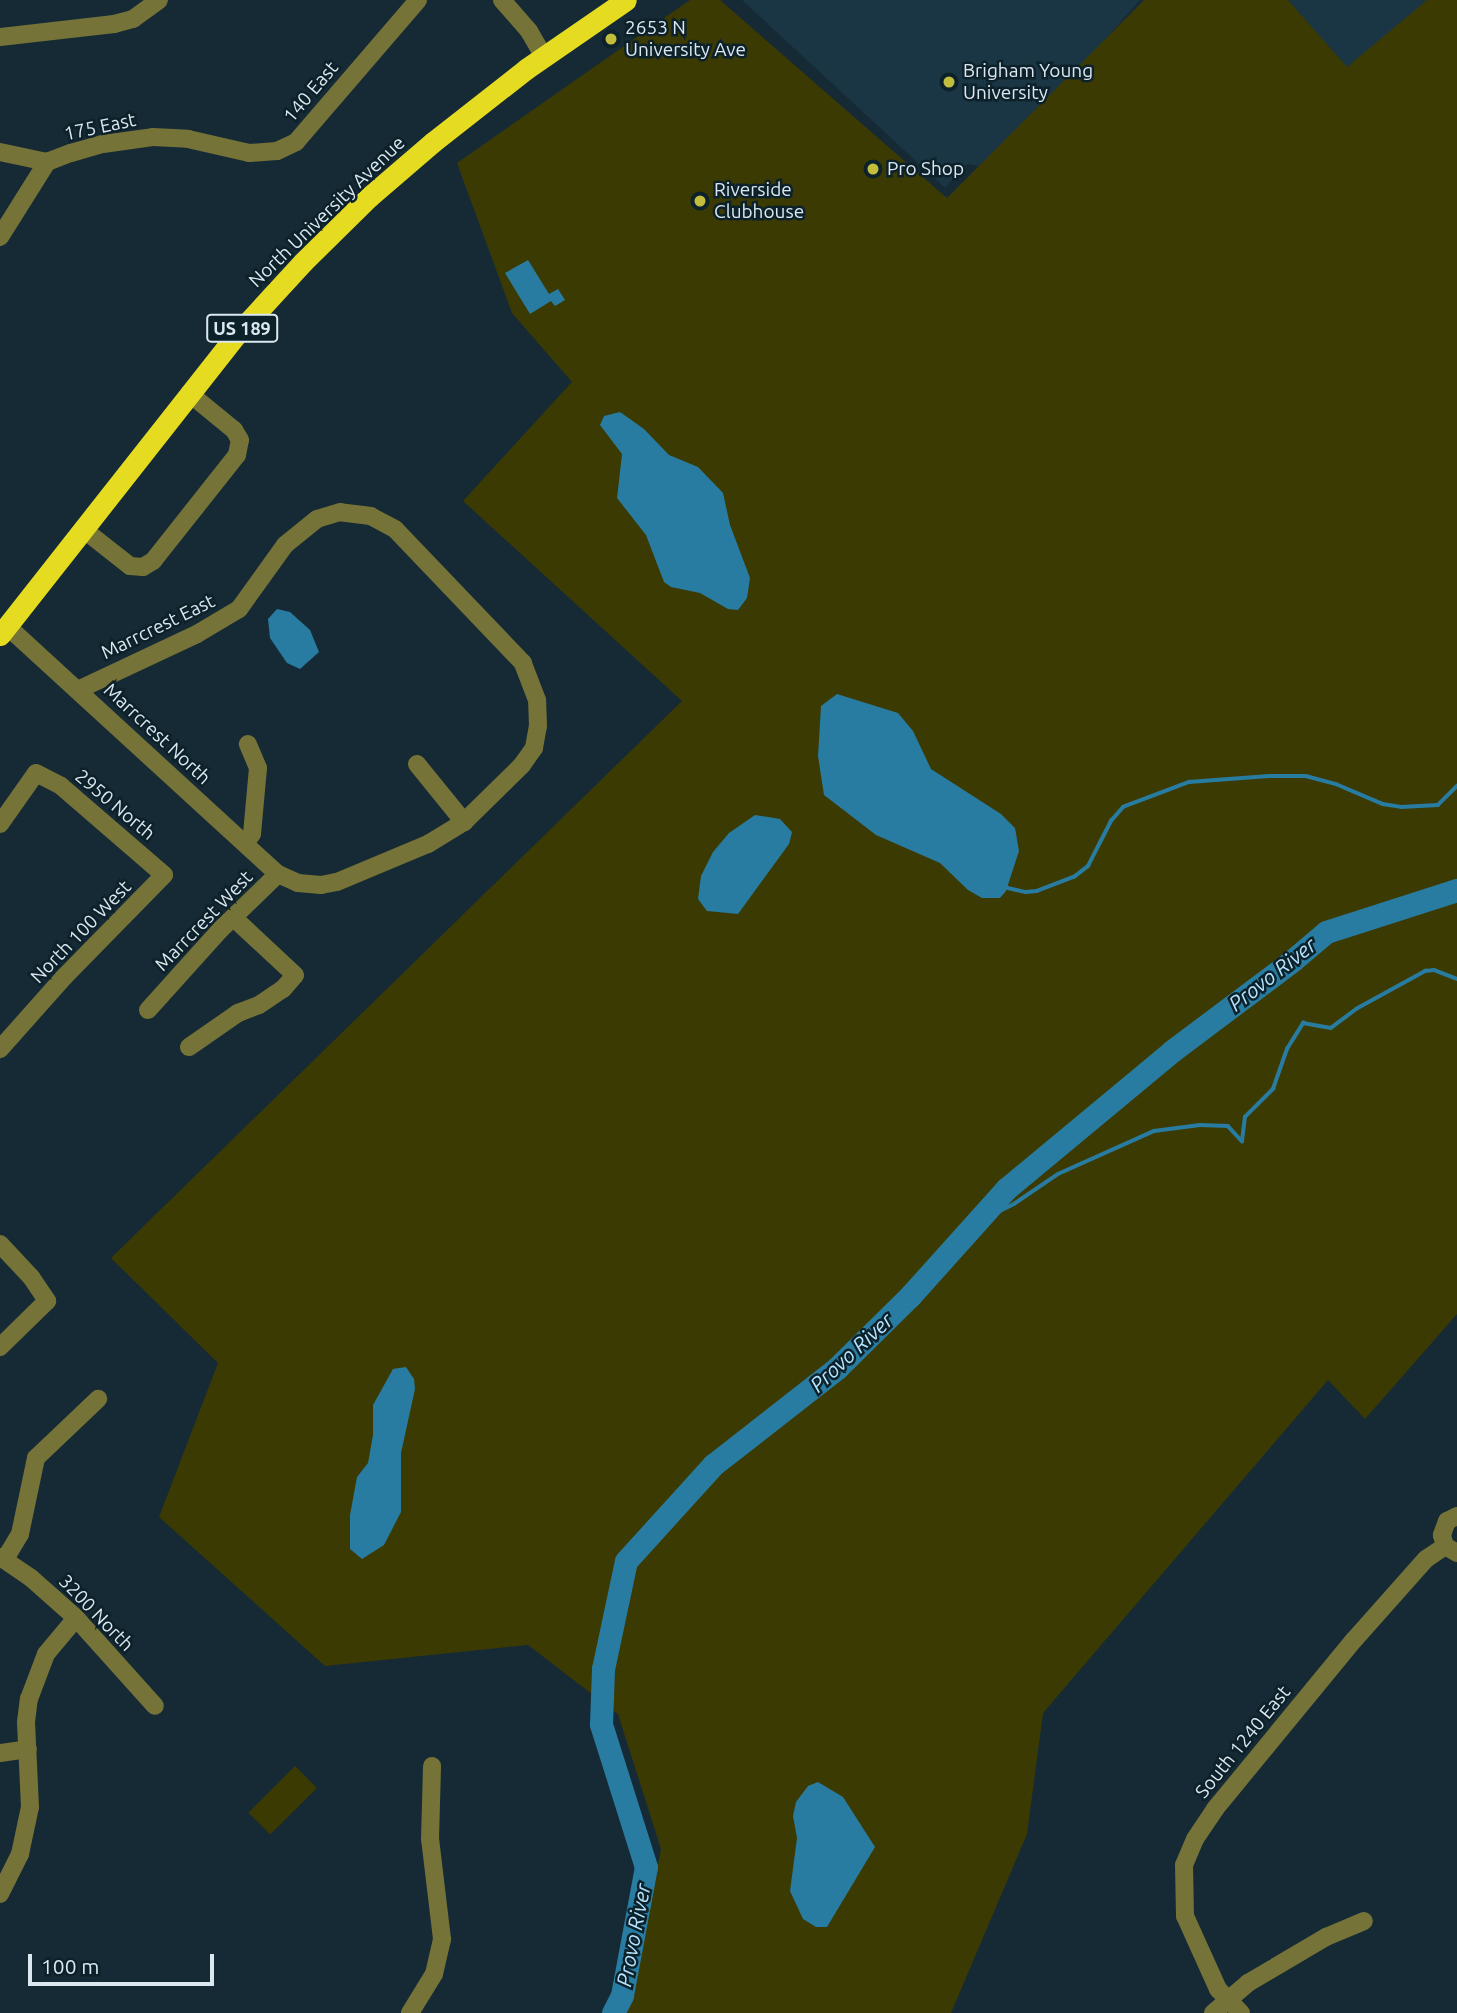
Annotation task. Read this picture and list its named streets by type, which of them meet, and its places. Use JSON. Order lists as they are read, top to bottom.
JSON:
{
  "streets": {
    "highway": ["North University Avenue", "US 189"],
    "street": [
      "140 East",
      "175 East",
      "Marrcrest East",
      "Marrcrest North",
      "2950 North",
      "Marrcrest West",
      "North 100 West",
      "3200 North",
      "South 1240 East"
    ]
  },
  "crossings": [
    ["140 East", "175 East"],
    ["North University Avenue", "Marrcrest North"],
    ["Marrcrest East", "Marrcrest North"],
    ["Marrcrest East", "Marrcrest West"],
    ["Marrcrest North", "Marrcrest West"],
    ["2950 North", "North 100 West"]
  ],
  "water": ["Provo River"],
  "places": [
    "2653 N University Ave",
    "Brigham Young University",
    "Pro Shop",
    "Riverside Clubhouse"
  ],
  "scale_bar": "100 m"
}
